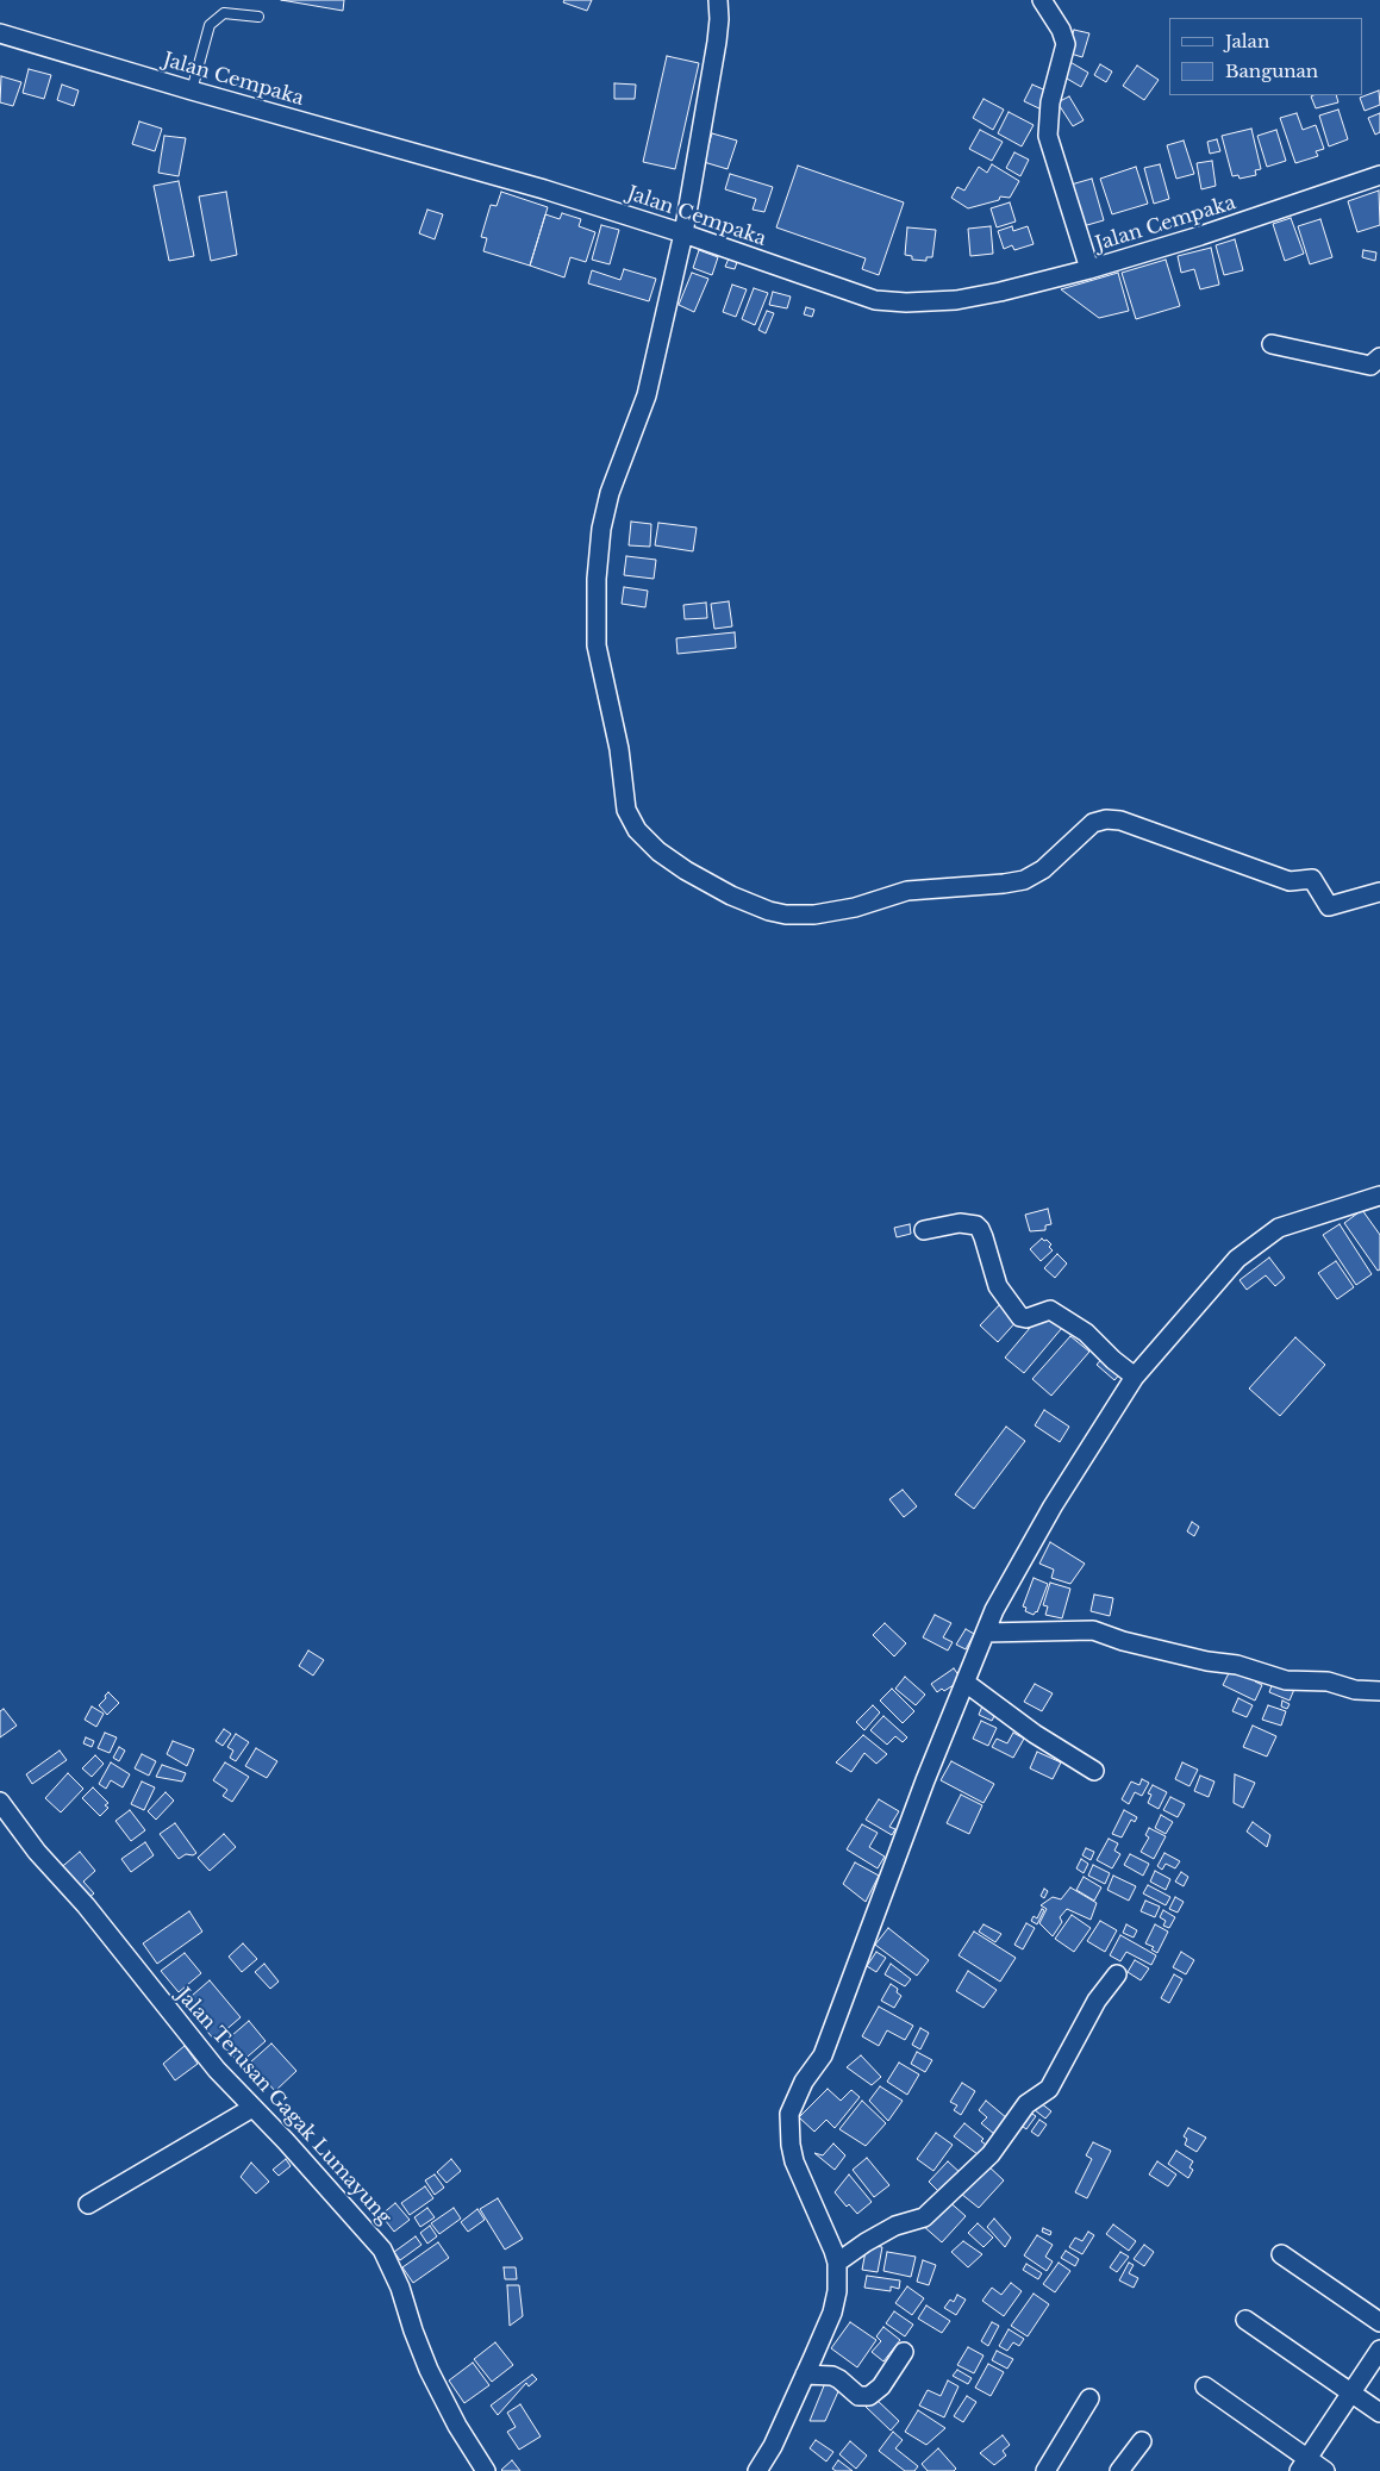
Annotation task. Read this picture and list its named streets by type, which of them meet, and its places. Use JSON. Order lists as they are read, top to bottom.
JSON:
{
  "streets": {
    "street": ["Jalan Cempaka", "Jalan Terusan Gagak Lumayung"]
  },
  "legend": ["Jalan", "Bangunan"]
}
